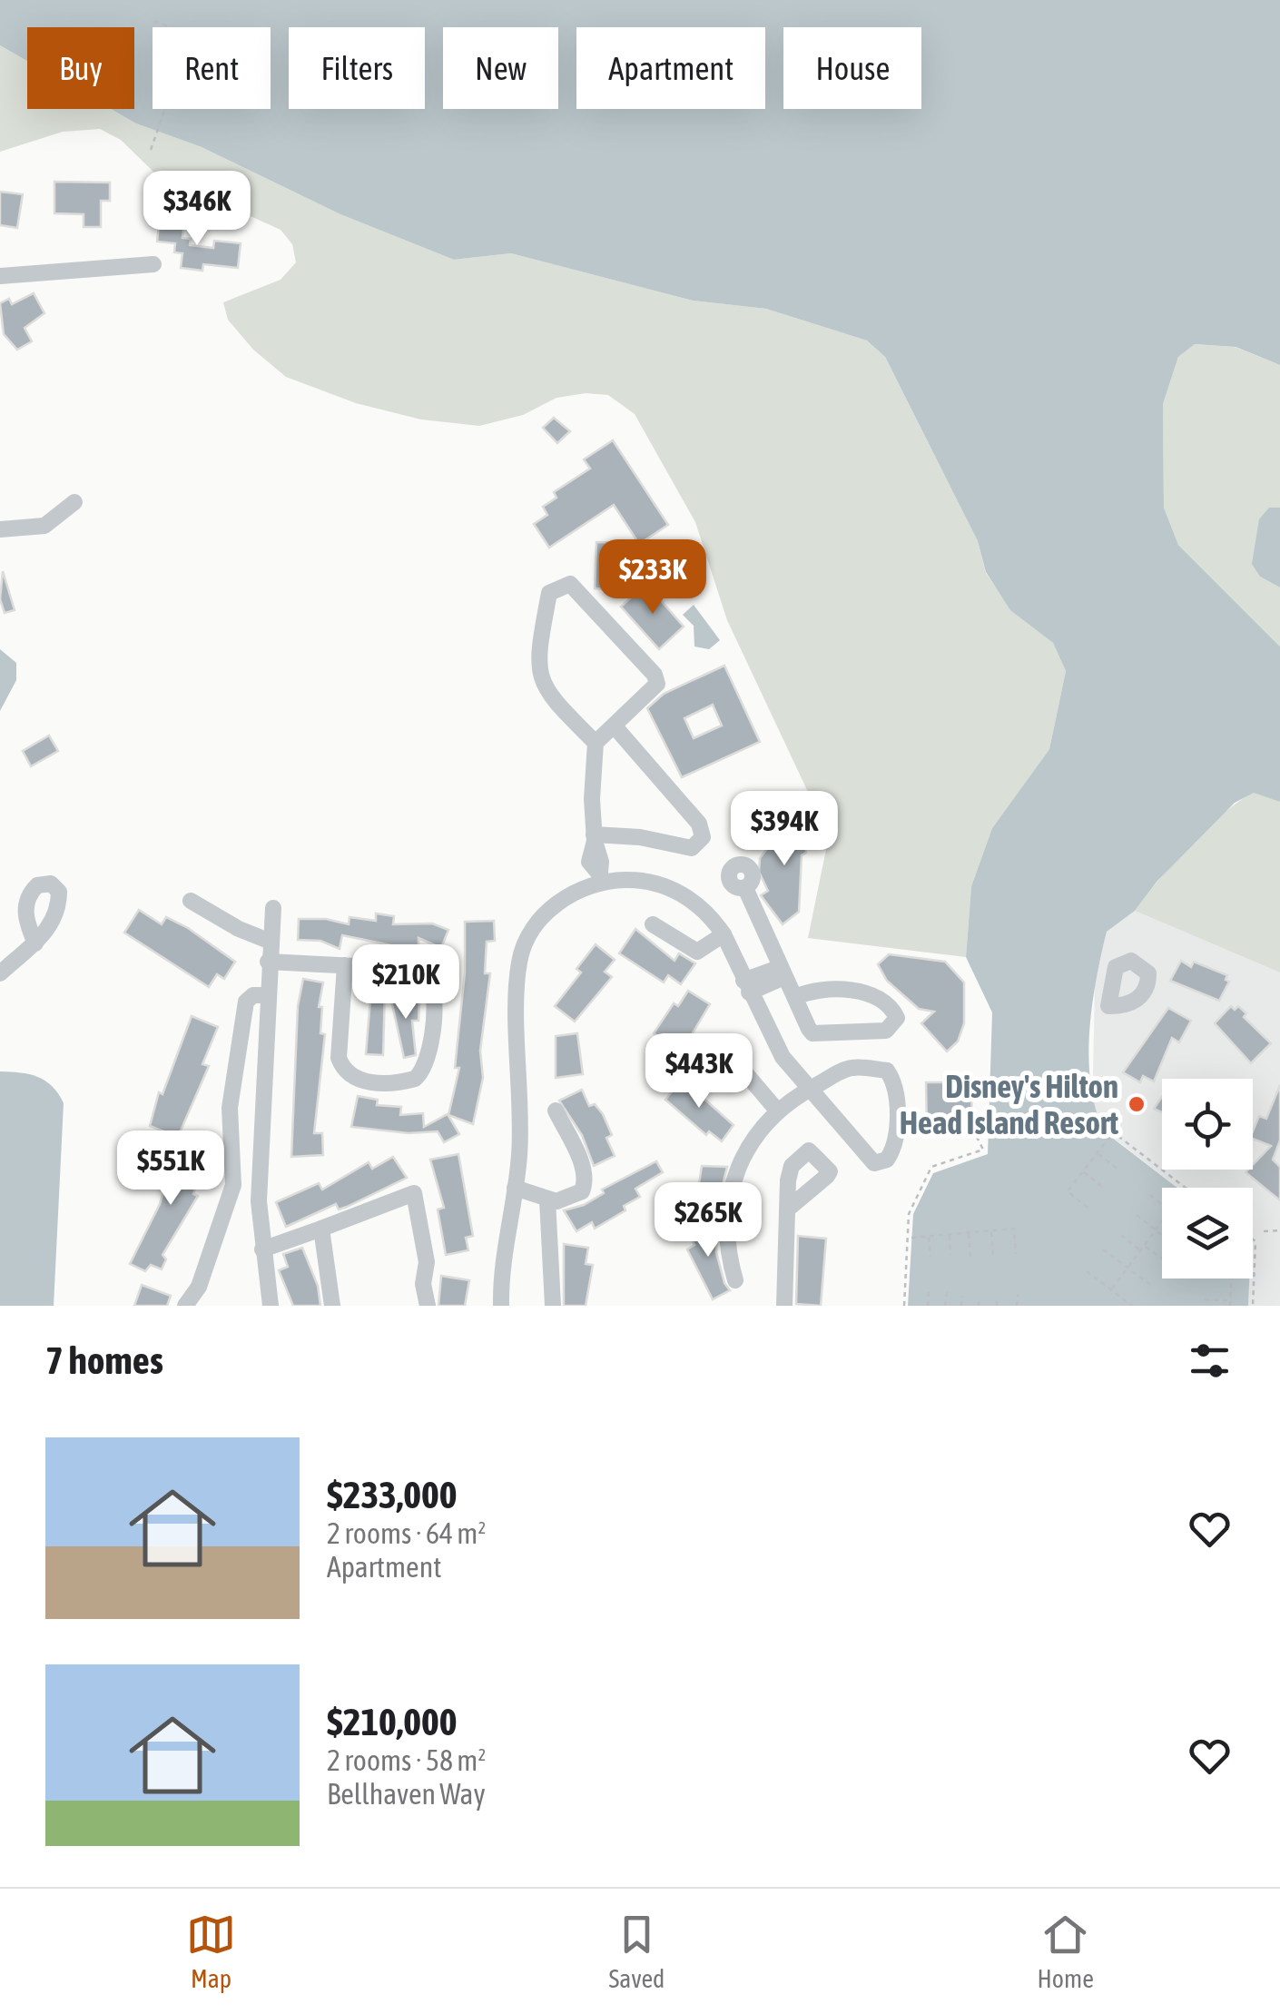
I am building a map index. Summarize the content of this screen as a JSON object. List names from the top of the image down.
{
  "places": ["Disney's Hilton Head Island Resort"],
  "page": {
    "chip": [
      "Buy",
      "Rent",
      "Filters",
      "New",
      "Apartment",
      "House"
    ],
    "price": [
      "$346K",
      "$233K",
      "$394K",
      "$210K",
      "$443K",
      "$551K",
      "$265K"
    ],
    "heading": "7 homes",
    "list": [
      {
        "name": "$233,000",
        "note": "2 rooms · 64 m² · Apartment"
      },
      {
        "name": "$210,000",
        "note": "2 rooms · 58 m² · Bellhaven Way"
      }
    ],
    "tabs": ["Map", "Saved", "Home"]
  }
}
